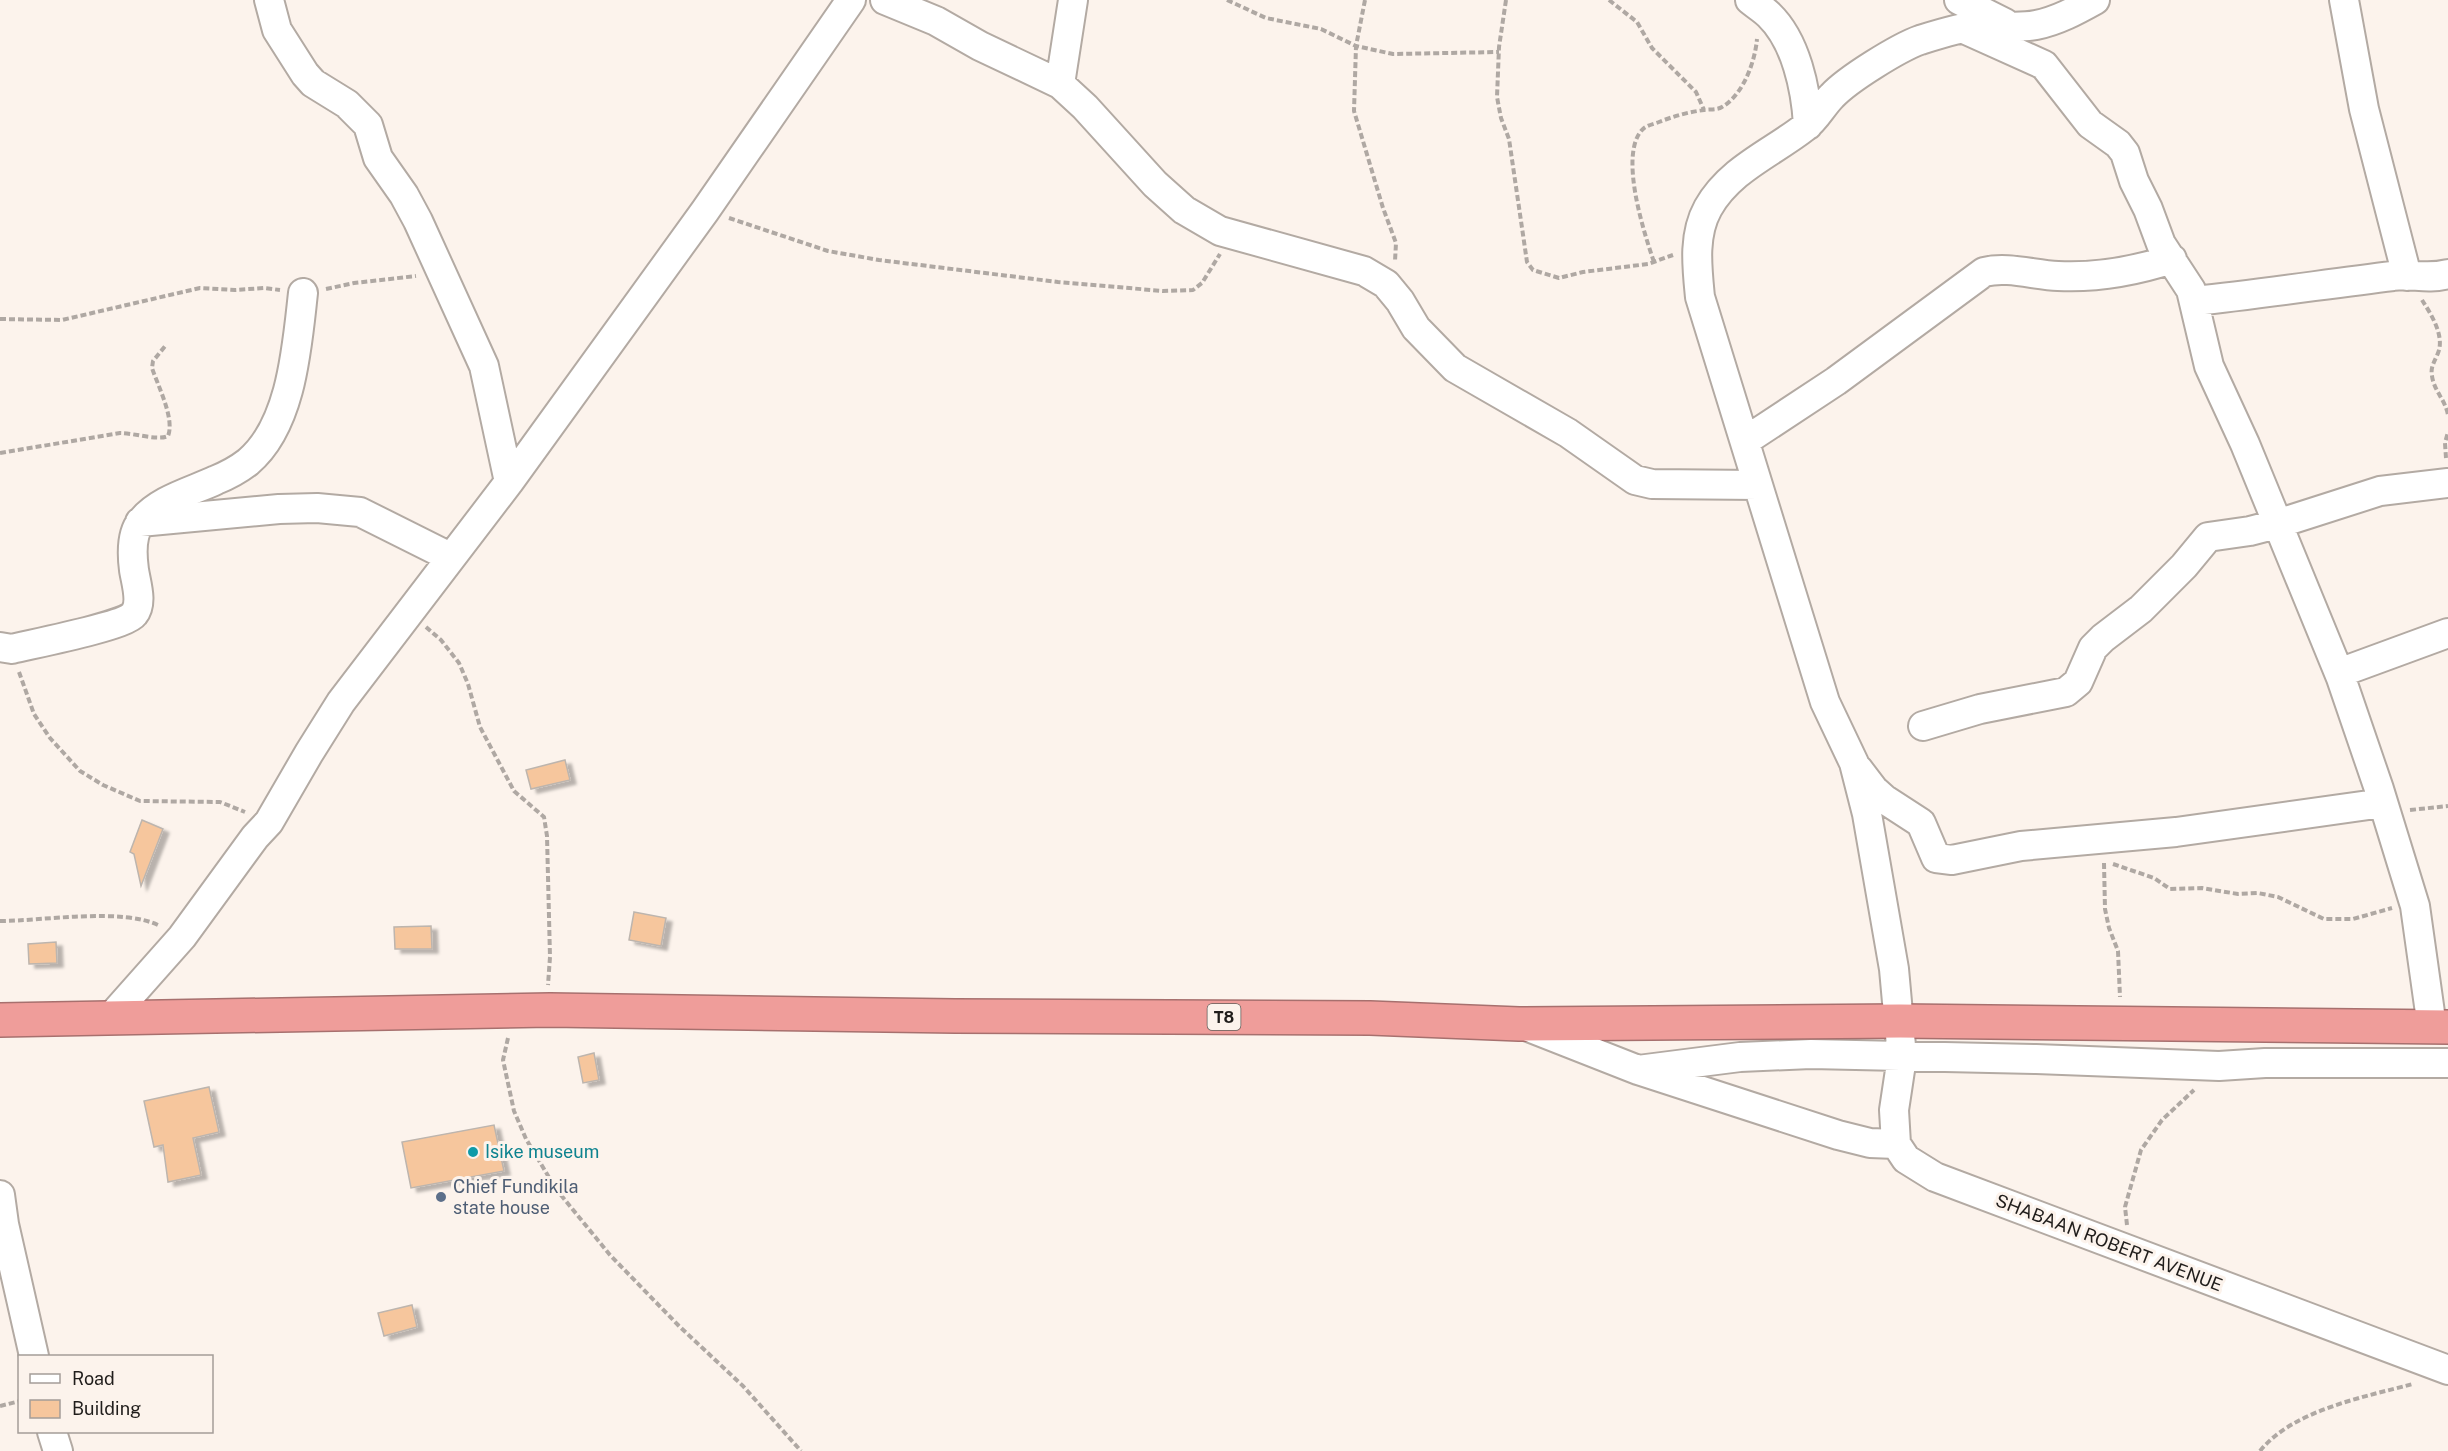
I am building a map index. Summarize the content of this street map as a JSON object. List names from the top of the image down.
{
  "streets": {
    "highway": ["T8"],
    "street": ["SHABAAN ROBERT AVENUE"]
  },
  "places": ["Isike museum", "Chief Fundikila state house"],
  "legend": ["Road", "Building"]
}
